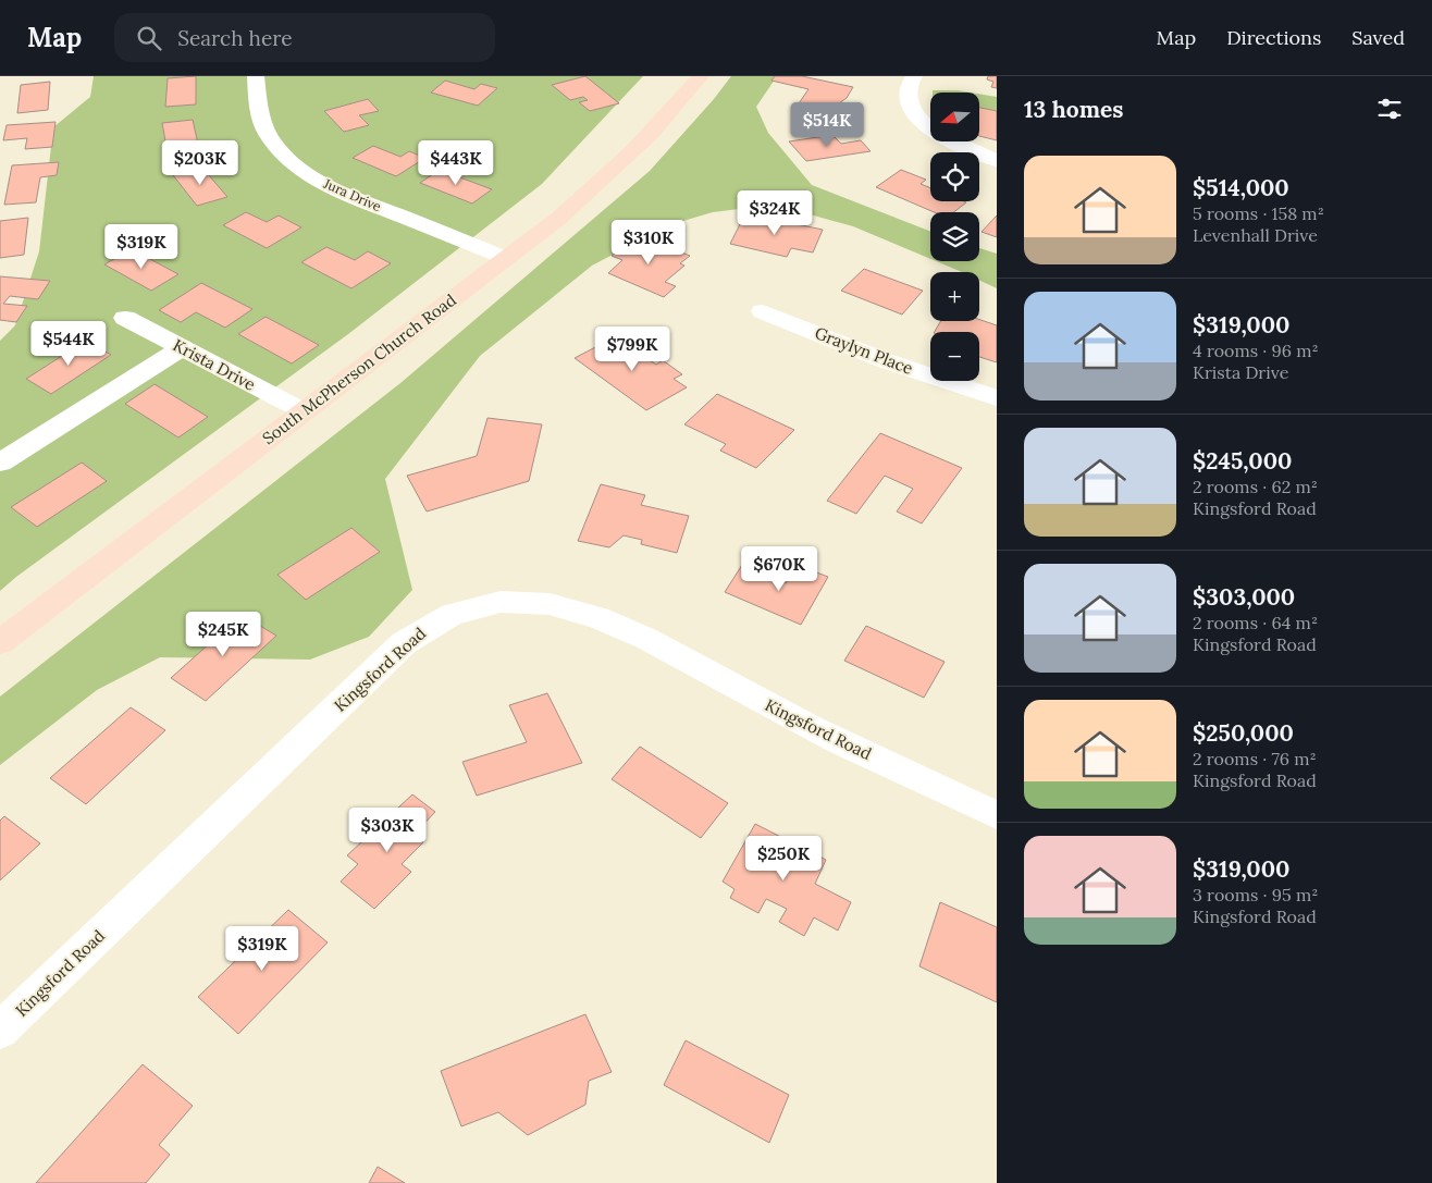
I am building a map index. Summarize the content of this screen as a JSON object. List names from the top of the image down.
{
  "streets": {
    "main road": ["South McPherson Church Road"],
    "street": [
      "Jura Drive",
      "Graylyn Place",
      "Krista Drive",
      "Kingsford Road"
    ]
  },
  "crossings": [
    ["Jura Drive", "South McPherson Church Road"],
    ["Krista Drive", "South McPherson Church Road"]
  ],
  "north": "left",
  "page": {
    "header": "Map",
    "search": "Search here",
    "nav": ["Map", "Directions", "Saved"],
    "heading": "13 homes",
    "map_buttons": ["+", "−"],
    "price": [
      "$514K",
      "$203K",
      "$443K",
      "$324K",
      "$310K",
      "$319K",
      "$544K",
      "$799K",
      "$670K",
      "$245K",
      "$303K",
      "$250K",
      "$319K"
    ],
    "list": [
      {
        "name": "$514,000",
        "note": "5 rooms · 158 m² · Levenhall Drive"
      },
      {
        "name": "$319,000",
        "note": "4 rooms · 96 m² · Krista Drive"
      },
      {
        "name": "$245,000",
        "note": "2 rooms · 62 m² · Kingsford Road"
      },
      {
        "name": "$303,000",
        "note": "2 rooms · 64 m² · Kingsford Road"
      },
      {
        "name": "$250,000",
        "note": "2 rooms · 76 m² · Kingsford Road"
      },
      {
        "name": "$319,000",
        "note": "3 rooms · 95 m² · Kingsford Road"
      }
    ]
  }
}
